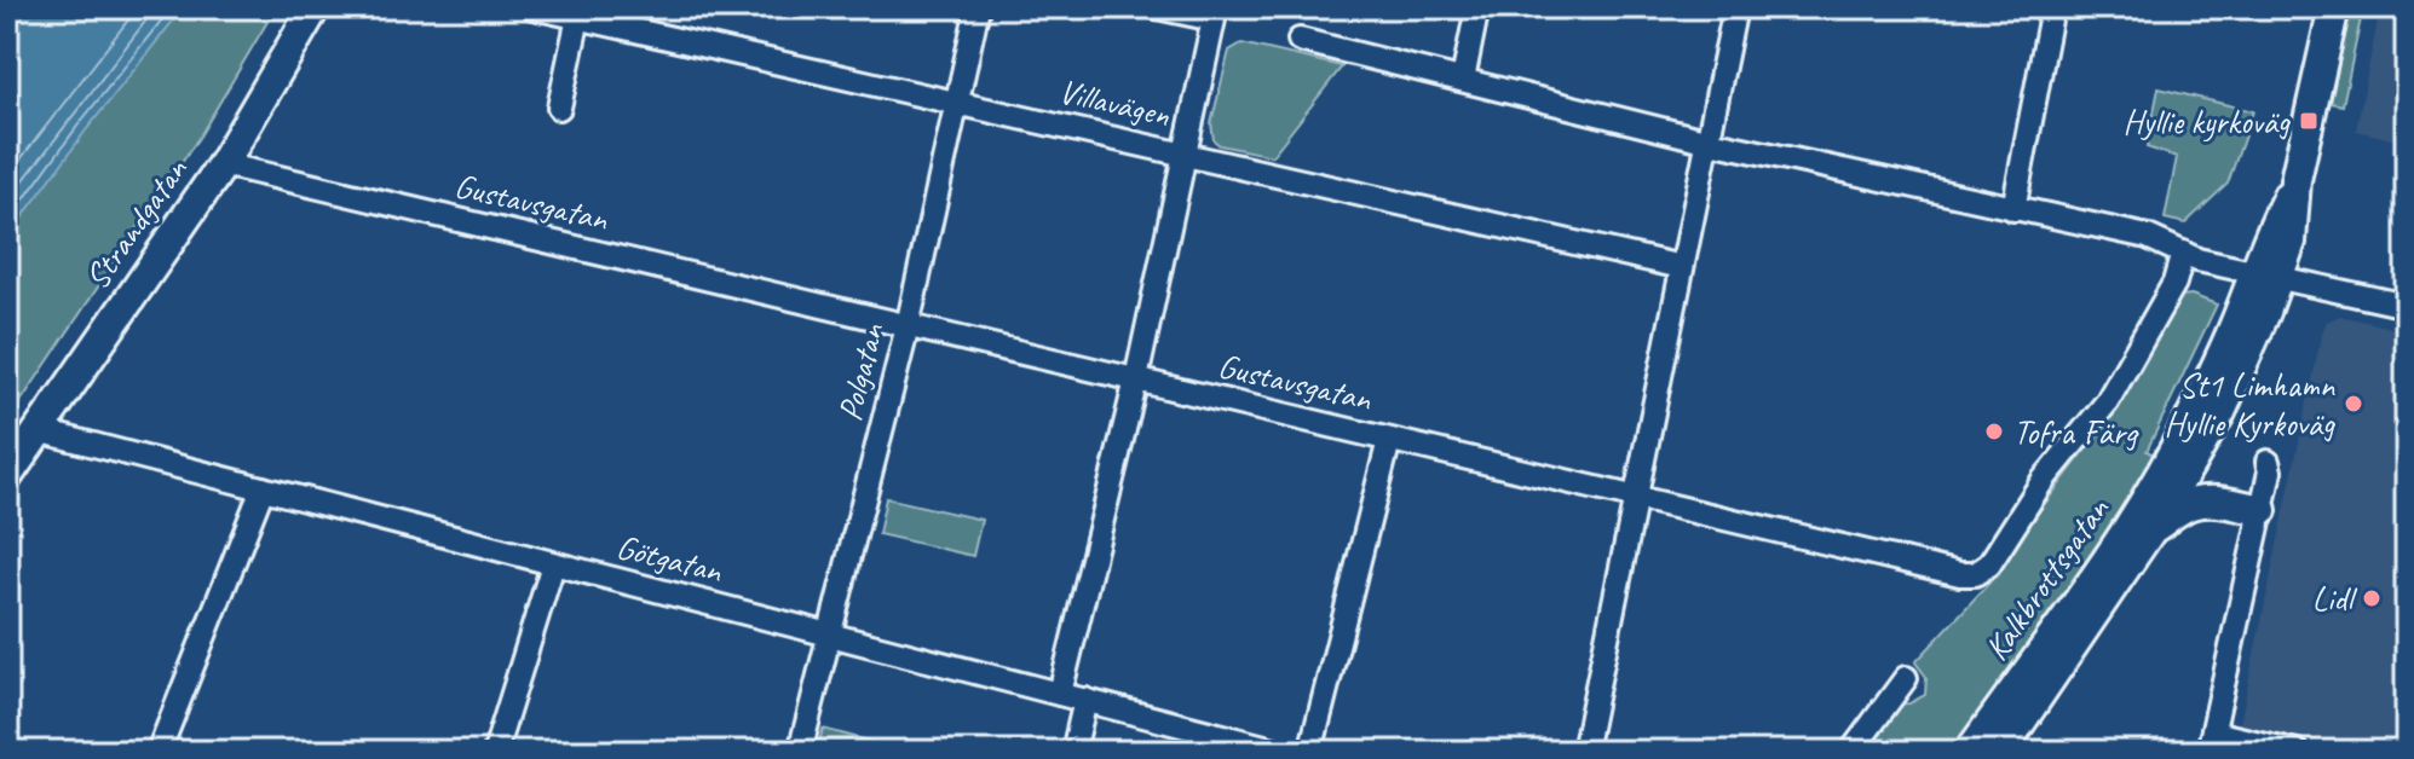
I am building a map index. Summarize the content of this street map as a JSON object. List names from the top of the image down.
{
  "streets": {
    "main road": ["Strandgatan", "Kalkbrottsgatan"],
    "street": [
      "Villavägen",
      "Gustavsgatan",
      "Polgatan",
      "Götgatan"
    ]
  },
  "crossings": [
    ["Villavägen", "Polgatan"],
    ["Gustavsgatan", "Strandgatan"],
    ["Gustavsgatan", "Polgatan"],
    ["Strandgatan", "Götgatan"],
    ["Polgatan", "Götgatan"]
  ],
  "places": {
    "transit": ["Hyllie kyrkoväg"],
    "other": ["St1 Limhamn Hyllie Kyrkoväg", "Tofra Färg", "Lidl"]
  }
}
